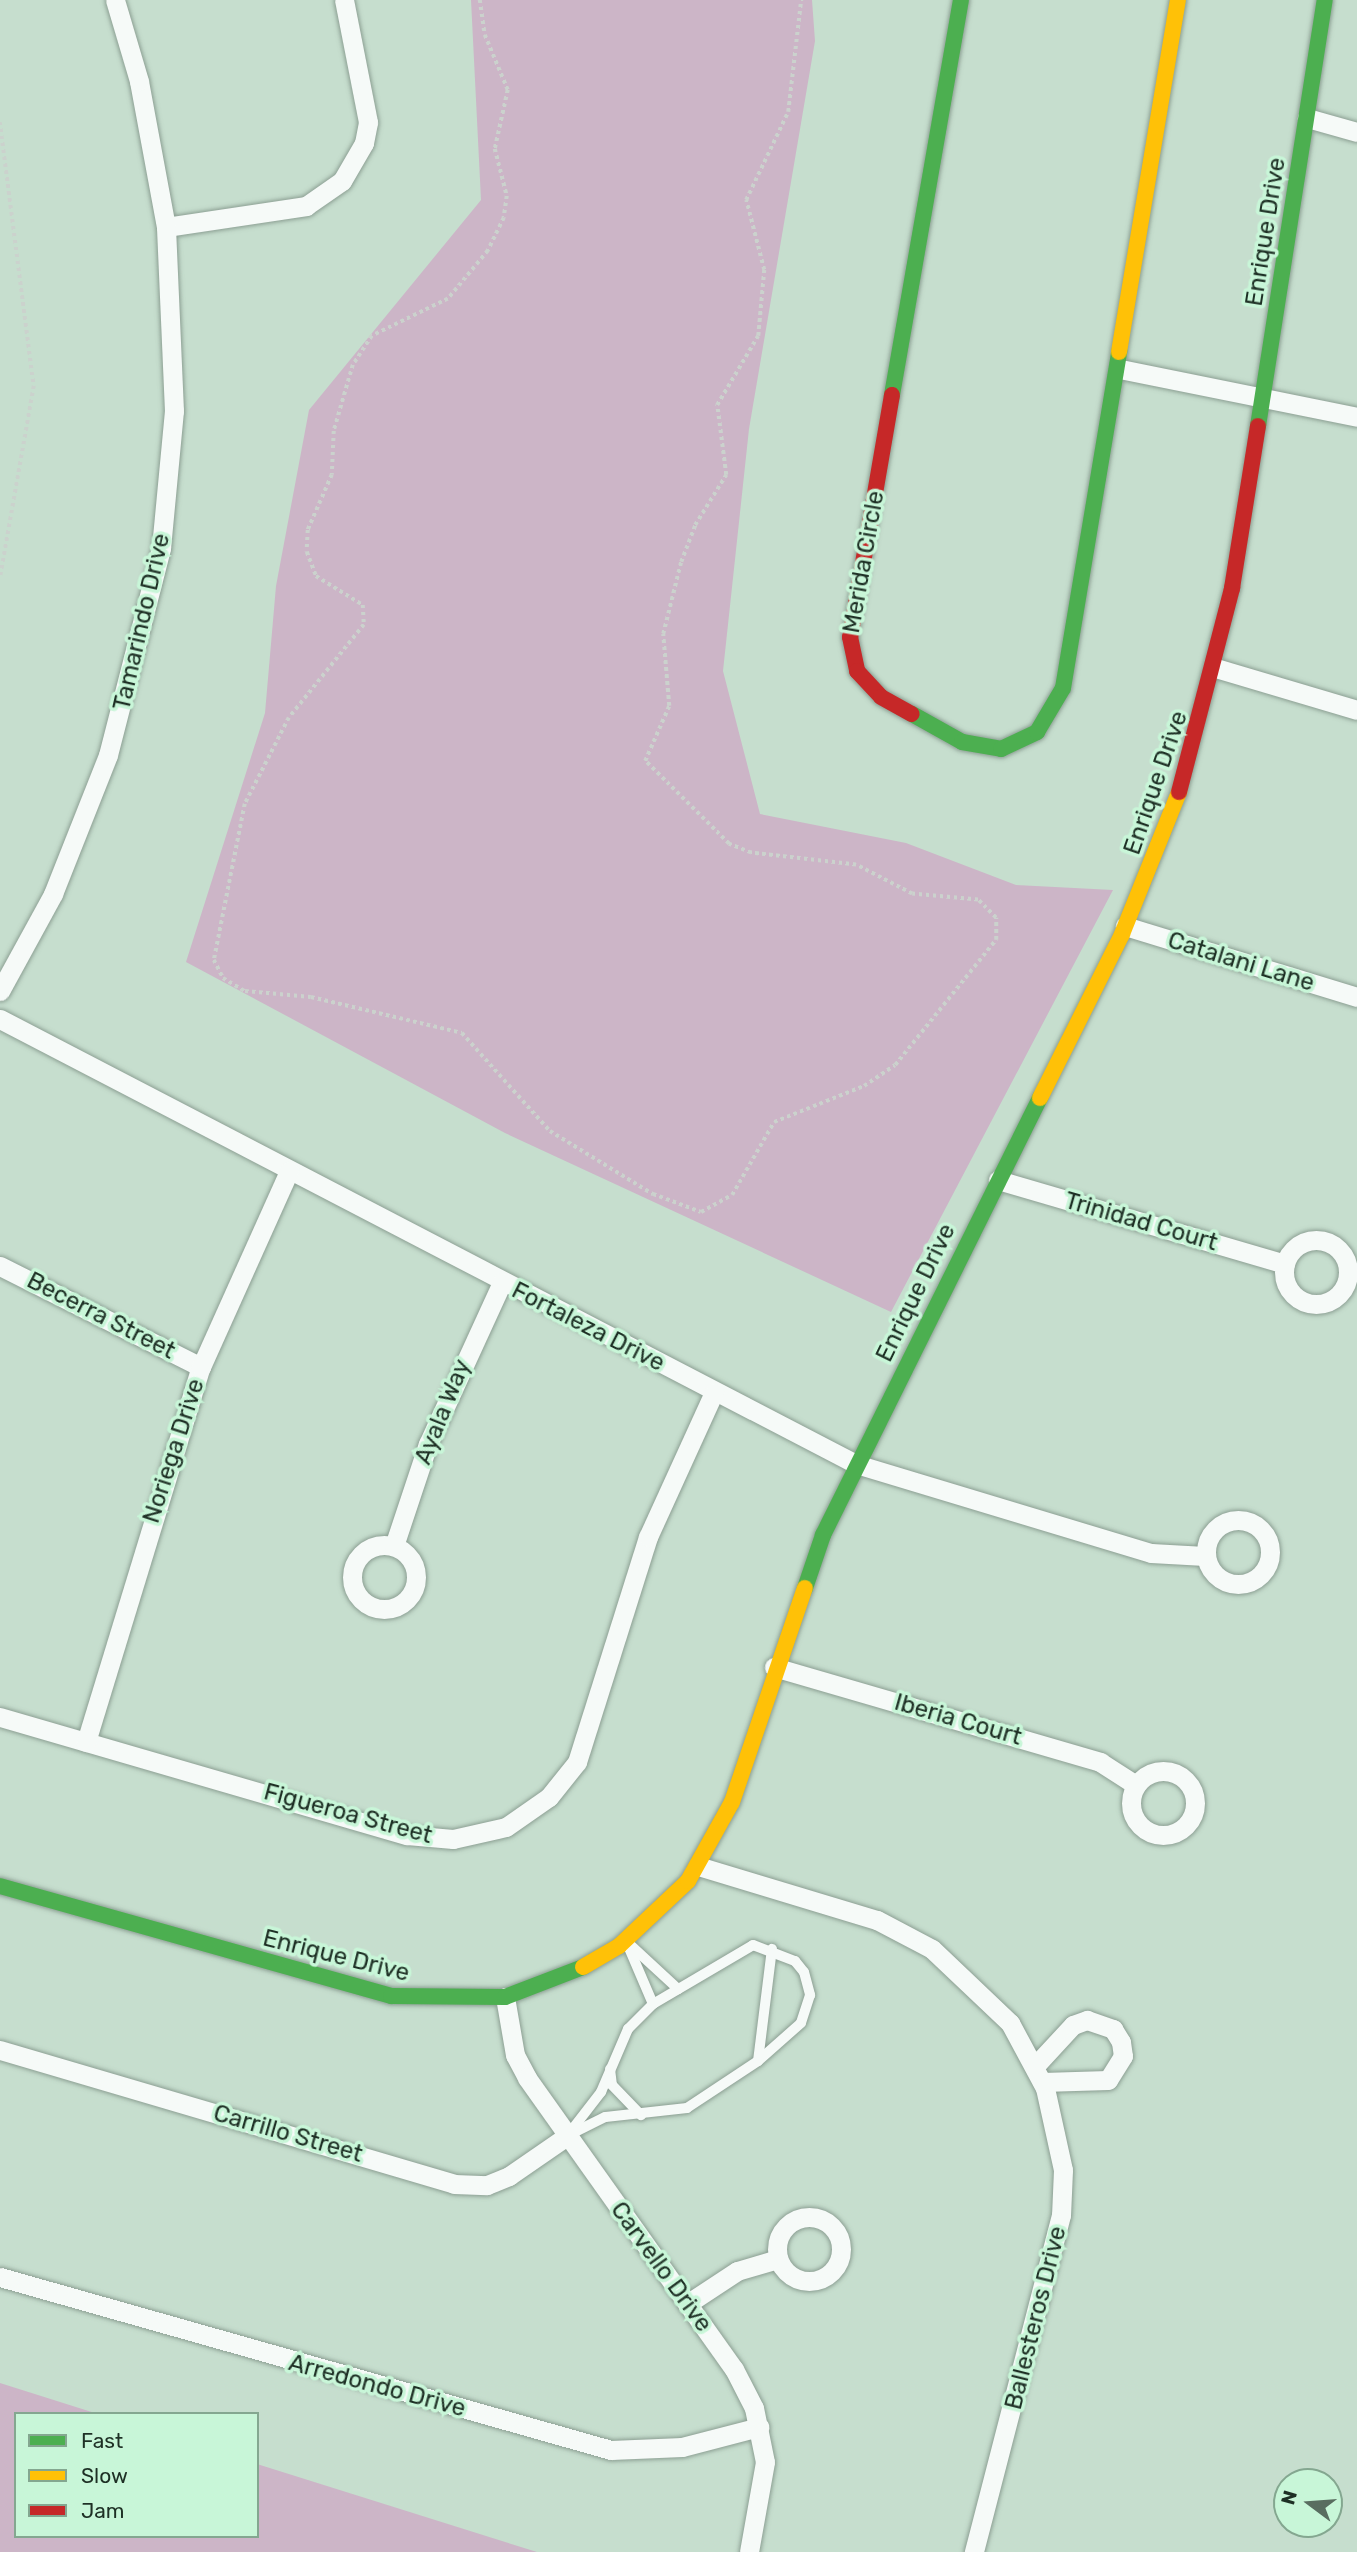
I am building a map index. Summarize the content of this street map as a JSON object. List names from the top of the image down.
{
  "streets": {
    "street": [
      "Enrique Drive",
      "Merida Circle",
      "Tamarindo Drive",
      "Catalani Lane",
      "Trinidad Court",
      "Becerra Street",
      "Fortaleza Drive",
      "Ayala Way",
      "Noriega Drive",
      "Iberia Court",
      "Figueroa Street",
      "Carrillo Street",
      "Carvello Drive",
      "Ballesteros Drive",
      "Arredondo Drive"
    ]
  },
  "crossings": [
    ["Enrique Drive", "Catalani Lane"],
    ["Enrique Drive", "Trinidad Court"],
    ["Enrique Drive", "Fortaleza Drive"],
    ["Enrique Drive", "Iberia Court"],
    ["Enrique Drive", "Carvello Drive"],
    ["Enrique Drive", "Ballesteros Drive"],
    ["Becerra Street", "Noriega Drive"],
    ["Fortaleza Drive", "Ayala Way"],
    ["Fortaleza Drive", "Noriega Drive"],
    ["Fortaleza Drive", "Figueroa Street"],
    ["Noriega Drive", "Figueroa Street"],
    ["Carrillo Street", "Carvello Drive"],
    ["Carvello Drive", "Arredondo Drive"]
  ],
  "legend": ["Fast", "Slow", "Jam"],
  "north": "left"
}
